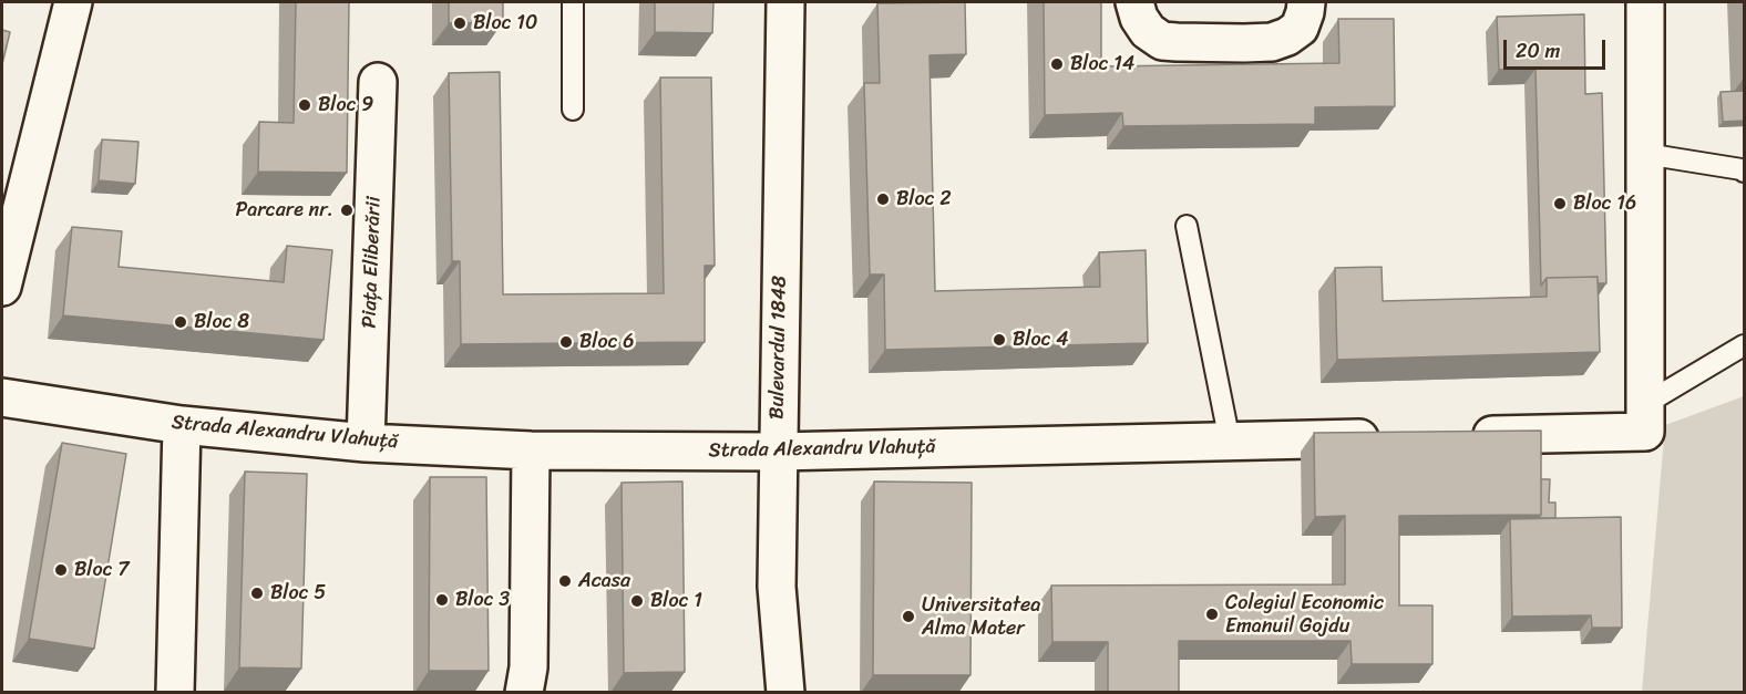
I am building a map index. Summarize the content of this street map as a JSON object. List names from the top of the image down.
{
  "streets": {
    "street": ["Piața Eliberării", "Bulevardul 1848", "Strada Alexandru Vlahuță"]
  },
  "crossings": [
    ["Piața Eliberării", "Strada Alexandru Vlahuță"],
    ["Bulevardul 1848", "Strada Alexandru Vlahuță"]
  ],
  "places": [
    "Bloc 10",
    "Bloc 14",
    "Bloc 9",
    "Bloc 2",
    "Bloc 16",
    "Parcare nr.",
    "Bloc 8",
    "Bloc 4",
    "Bloc 6",
    "Bloc 7",
    "Acasa",
    "Bloc 5",
    "Bloc 3",
    "Bloc 1",
    "Colegiul Economic Emanuil Gojdu",
    "Universitatea Alma Mater"
  ],
  "scale_bar": "20 m"
}
